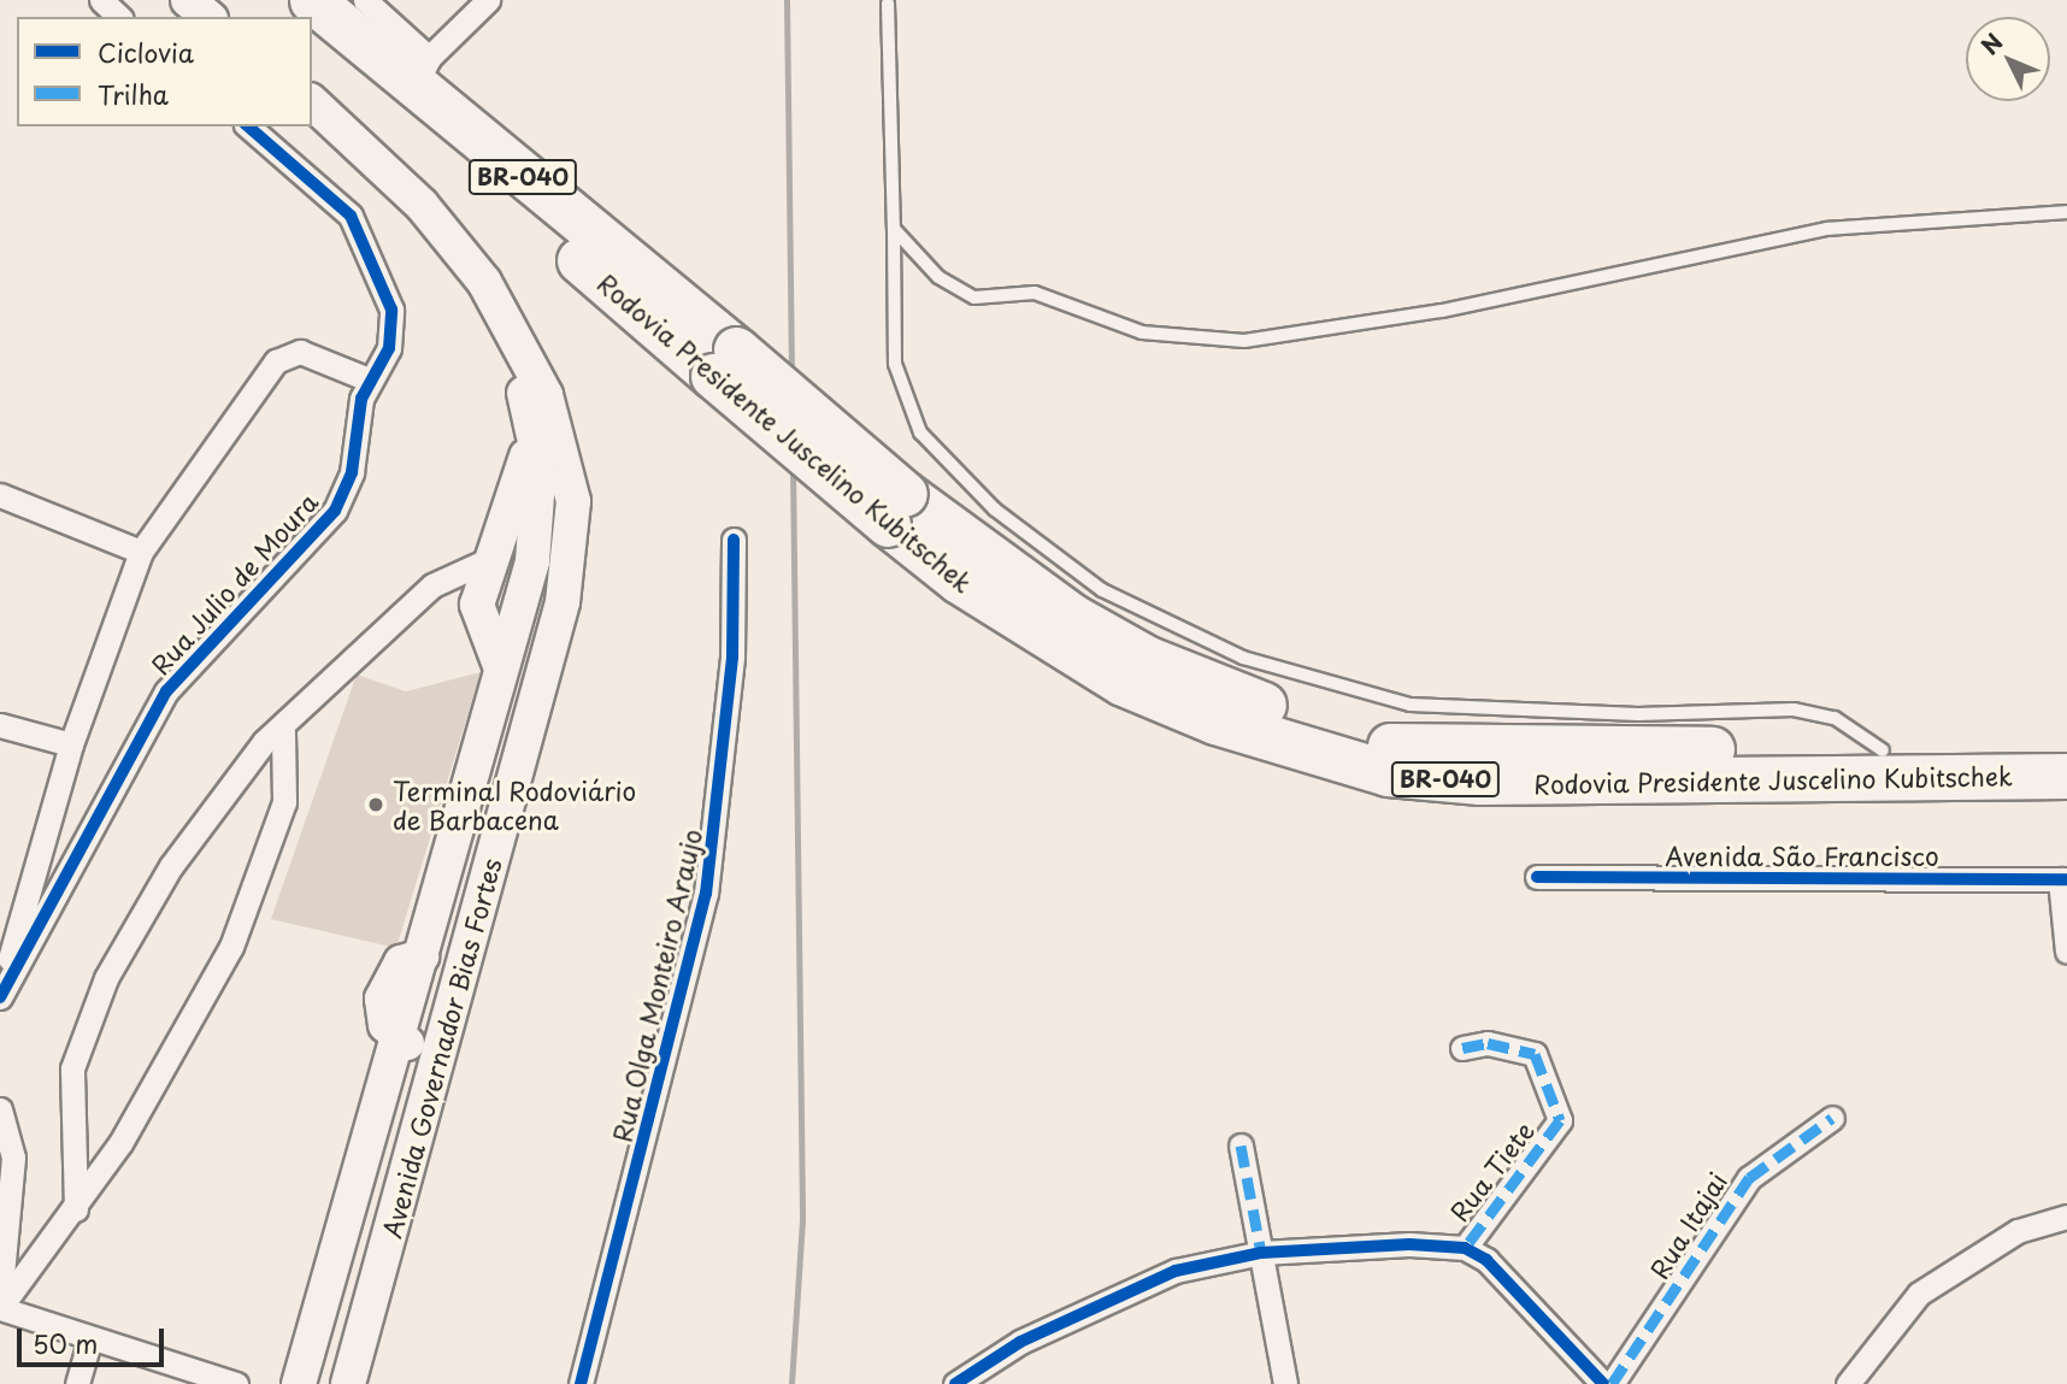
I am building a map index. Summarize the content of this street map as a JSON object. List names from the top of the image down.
{
  "streets": {
    "highway": ["BR-040", "Rodovia Presidente Juscelino Kubitschek"],
    "main road": ["Avenida Governador Bias Fortes"],
    "street": [
      "Rua Julio de Moura",
      "Avenida São Francisco",
      "Rua Olga Monteiro Araujo",
      "Rua Tiete",
      "Rua Itajai"
    ]
  },
  "places": ["Terminal Rodoviário de Barbacena"],
  "legend": ["Ciclovia", "Trilha"],
  "scale_bar": "50 m",
  "north": "top left"
}
